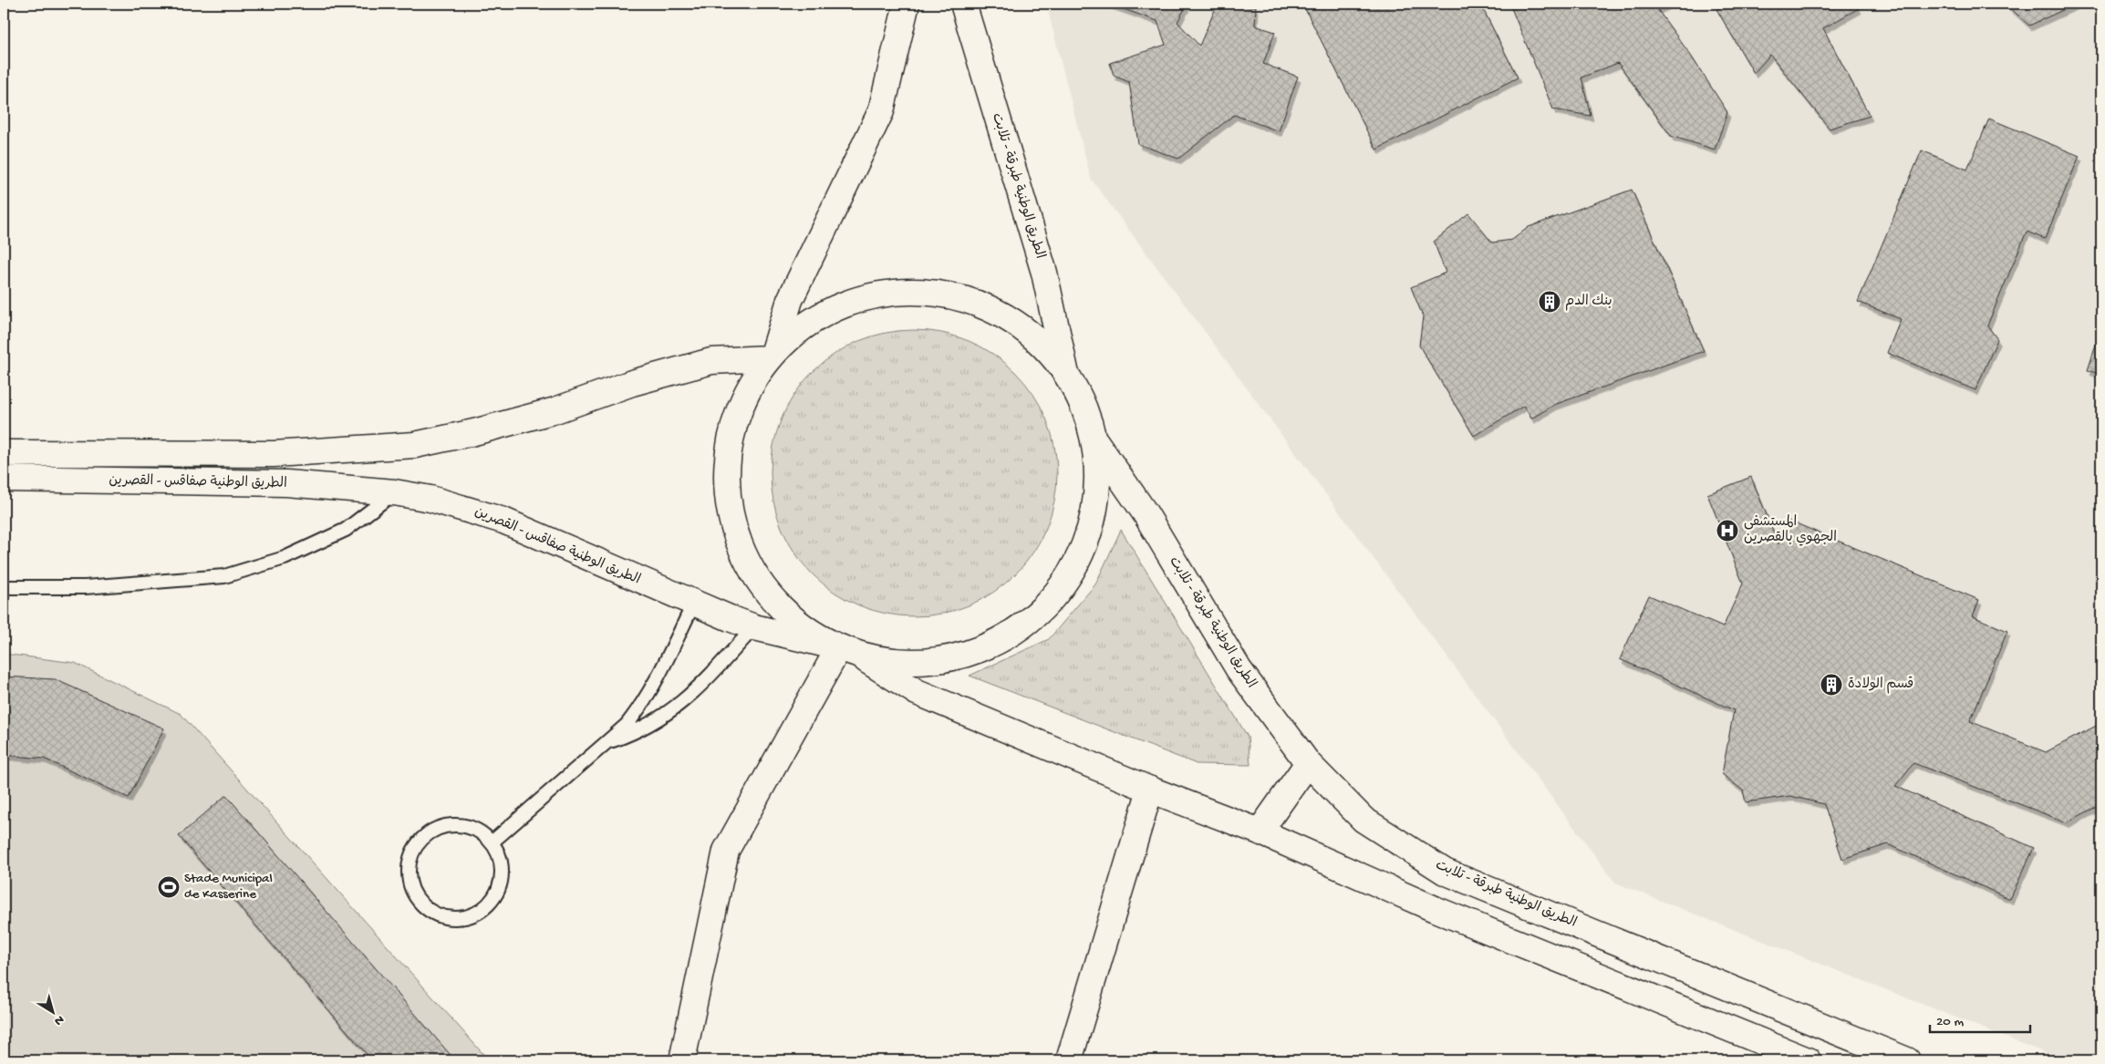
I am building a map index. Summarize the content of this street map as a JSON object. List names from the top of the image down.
{
  "streets": {
    "main road": ["الطريق الوطنية طبرقة - تلابت", "الطريق الوطنية صفاقس - القصرين"]
  },
  "places": {
    "building": ["بنك الدم", "قسم الولادة"],
    "hospital": ["المستشفى الجهوي بالقصرين"],
    "sports": ["Stade Municipal de Kasserine"]
  },
  "scale_bar": "20 m",
  "north": "bottom right"
}
